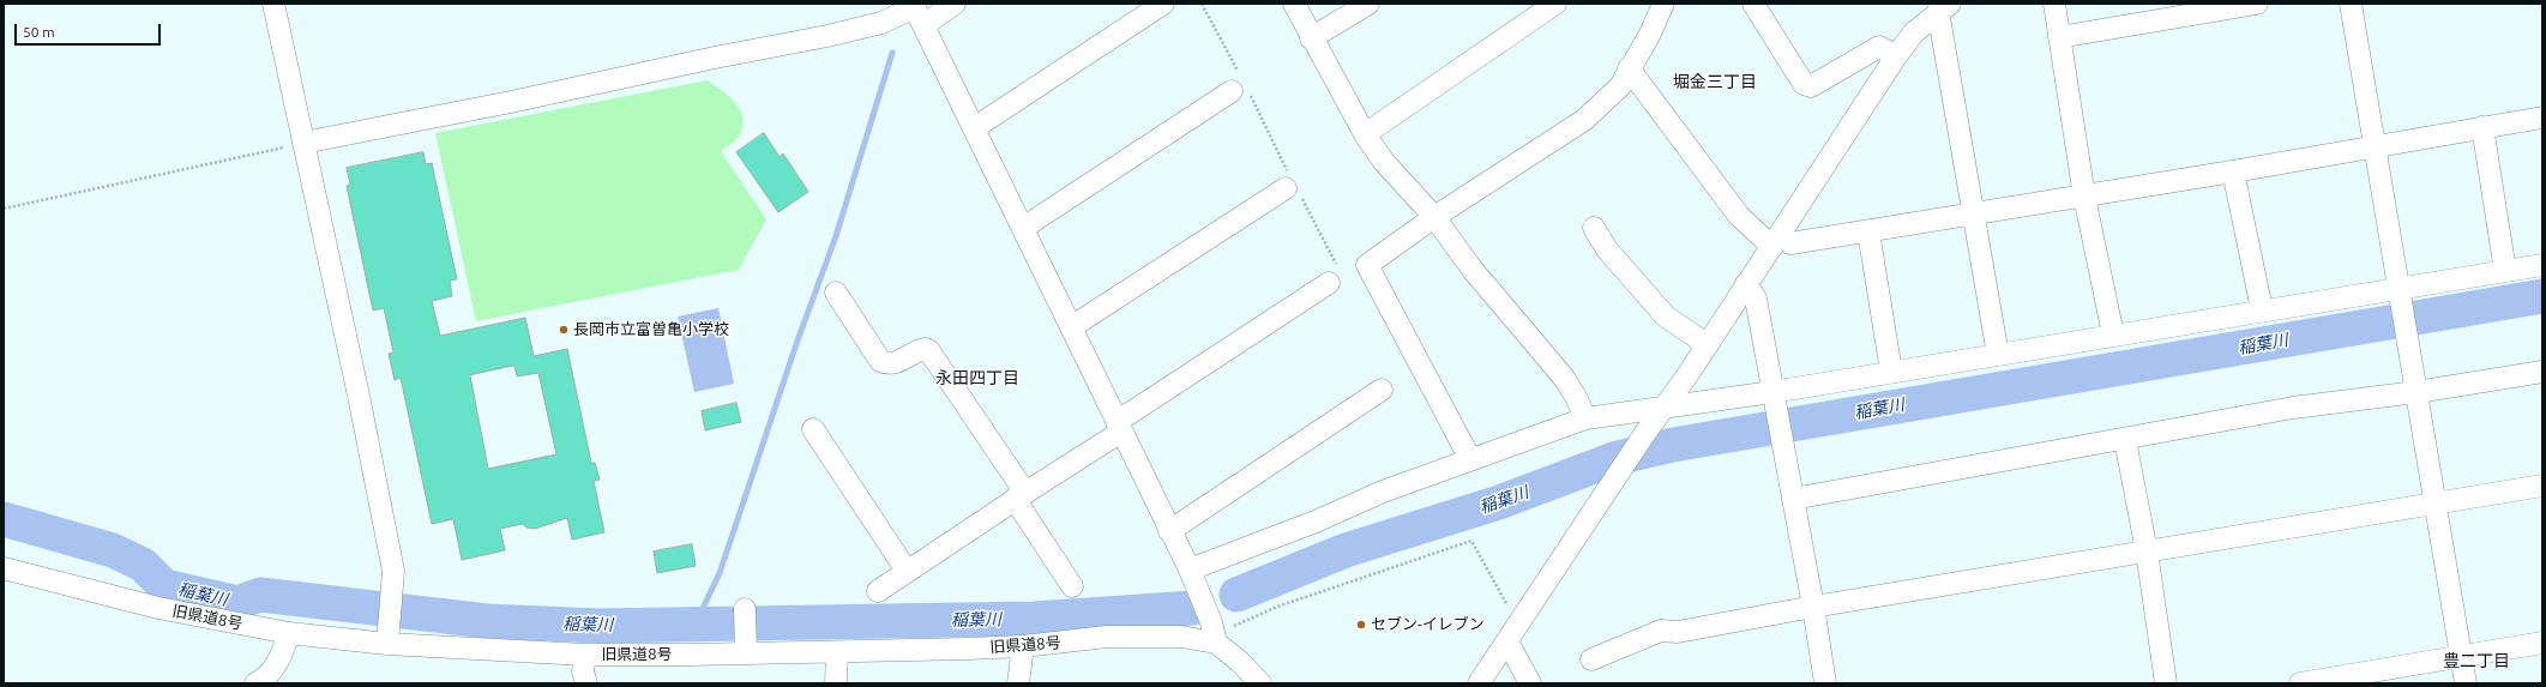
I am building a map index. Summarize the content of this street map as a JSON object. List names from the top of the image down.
{
  "streets": {
    "street": ["旧県道8号"]
  },
  "districts": ["堀金三丁目", "永田四丁目", "豊二丁目"],
  "water": ["稲葉川"],
  "places": ["長岡市立富曽亀小学校", "セブン-イレブン"],
  "scale_bar": "50 m"
}
